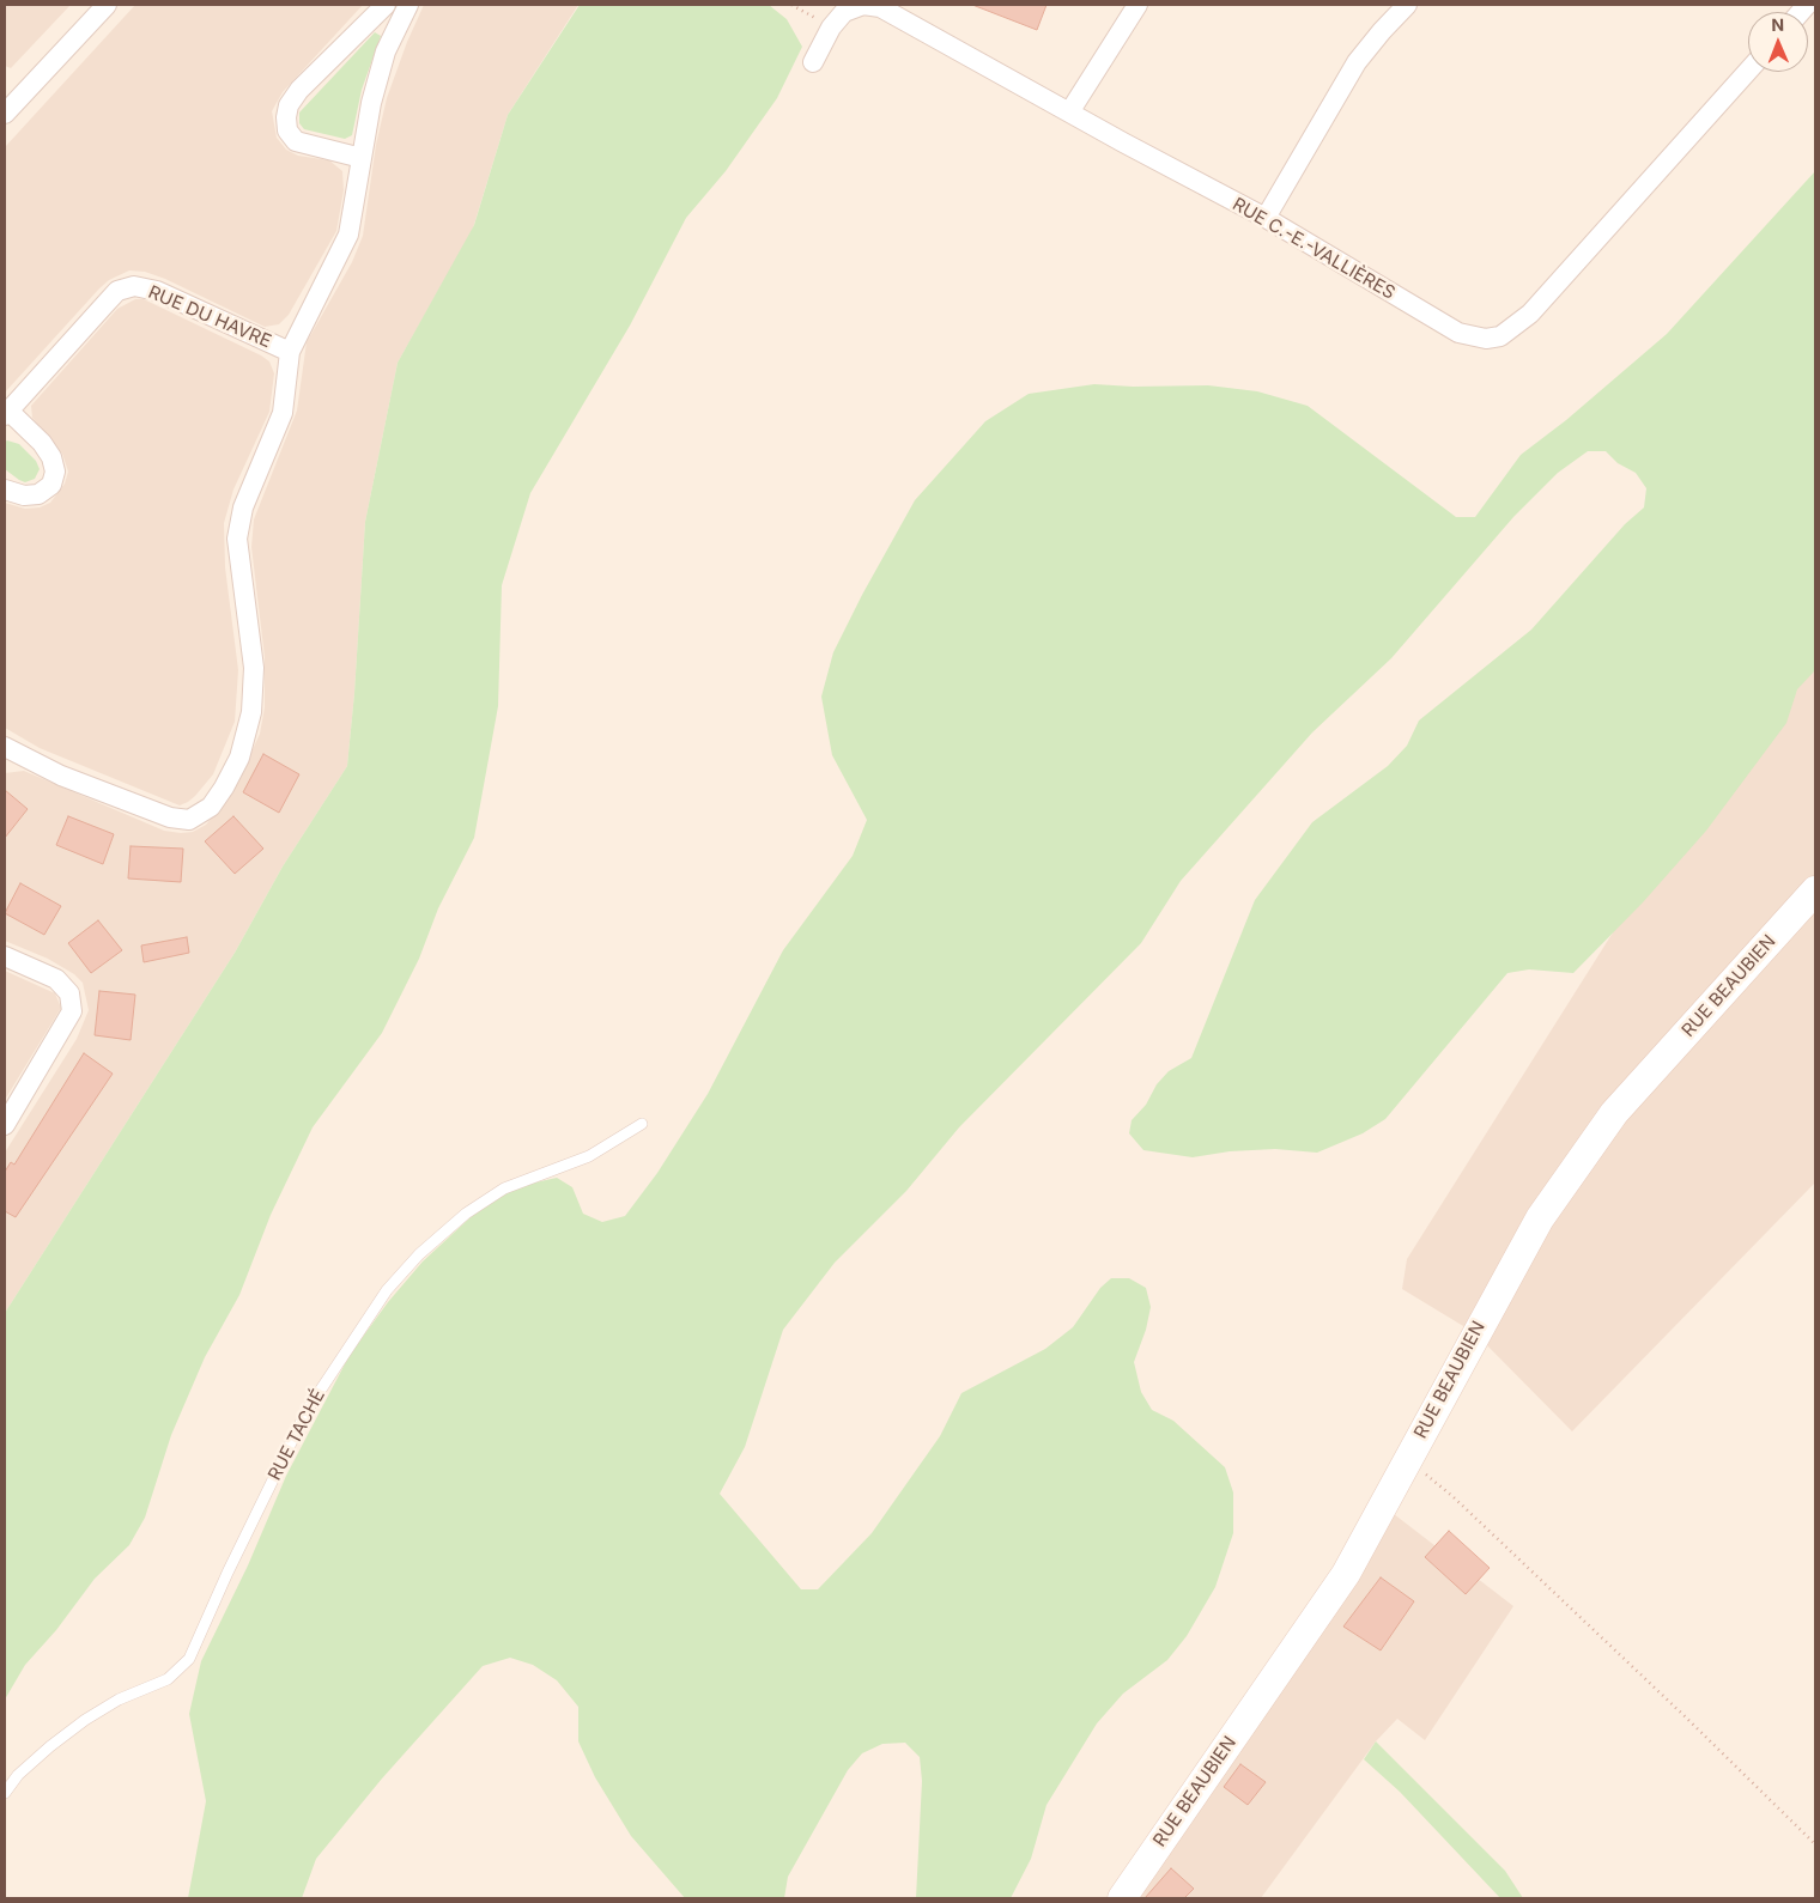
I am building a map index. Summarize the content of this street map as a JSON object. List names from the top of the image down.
{
  "streets": {
    "main road": ["RUE BEAUBIEN"],
    "street": ["RUE C.-E.-VALLIÈRES", "RUE DU HAVRE"],
    "lane": ["RUE TACHÉ"]
  },
  "north": "top"
}
